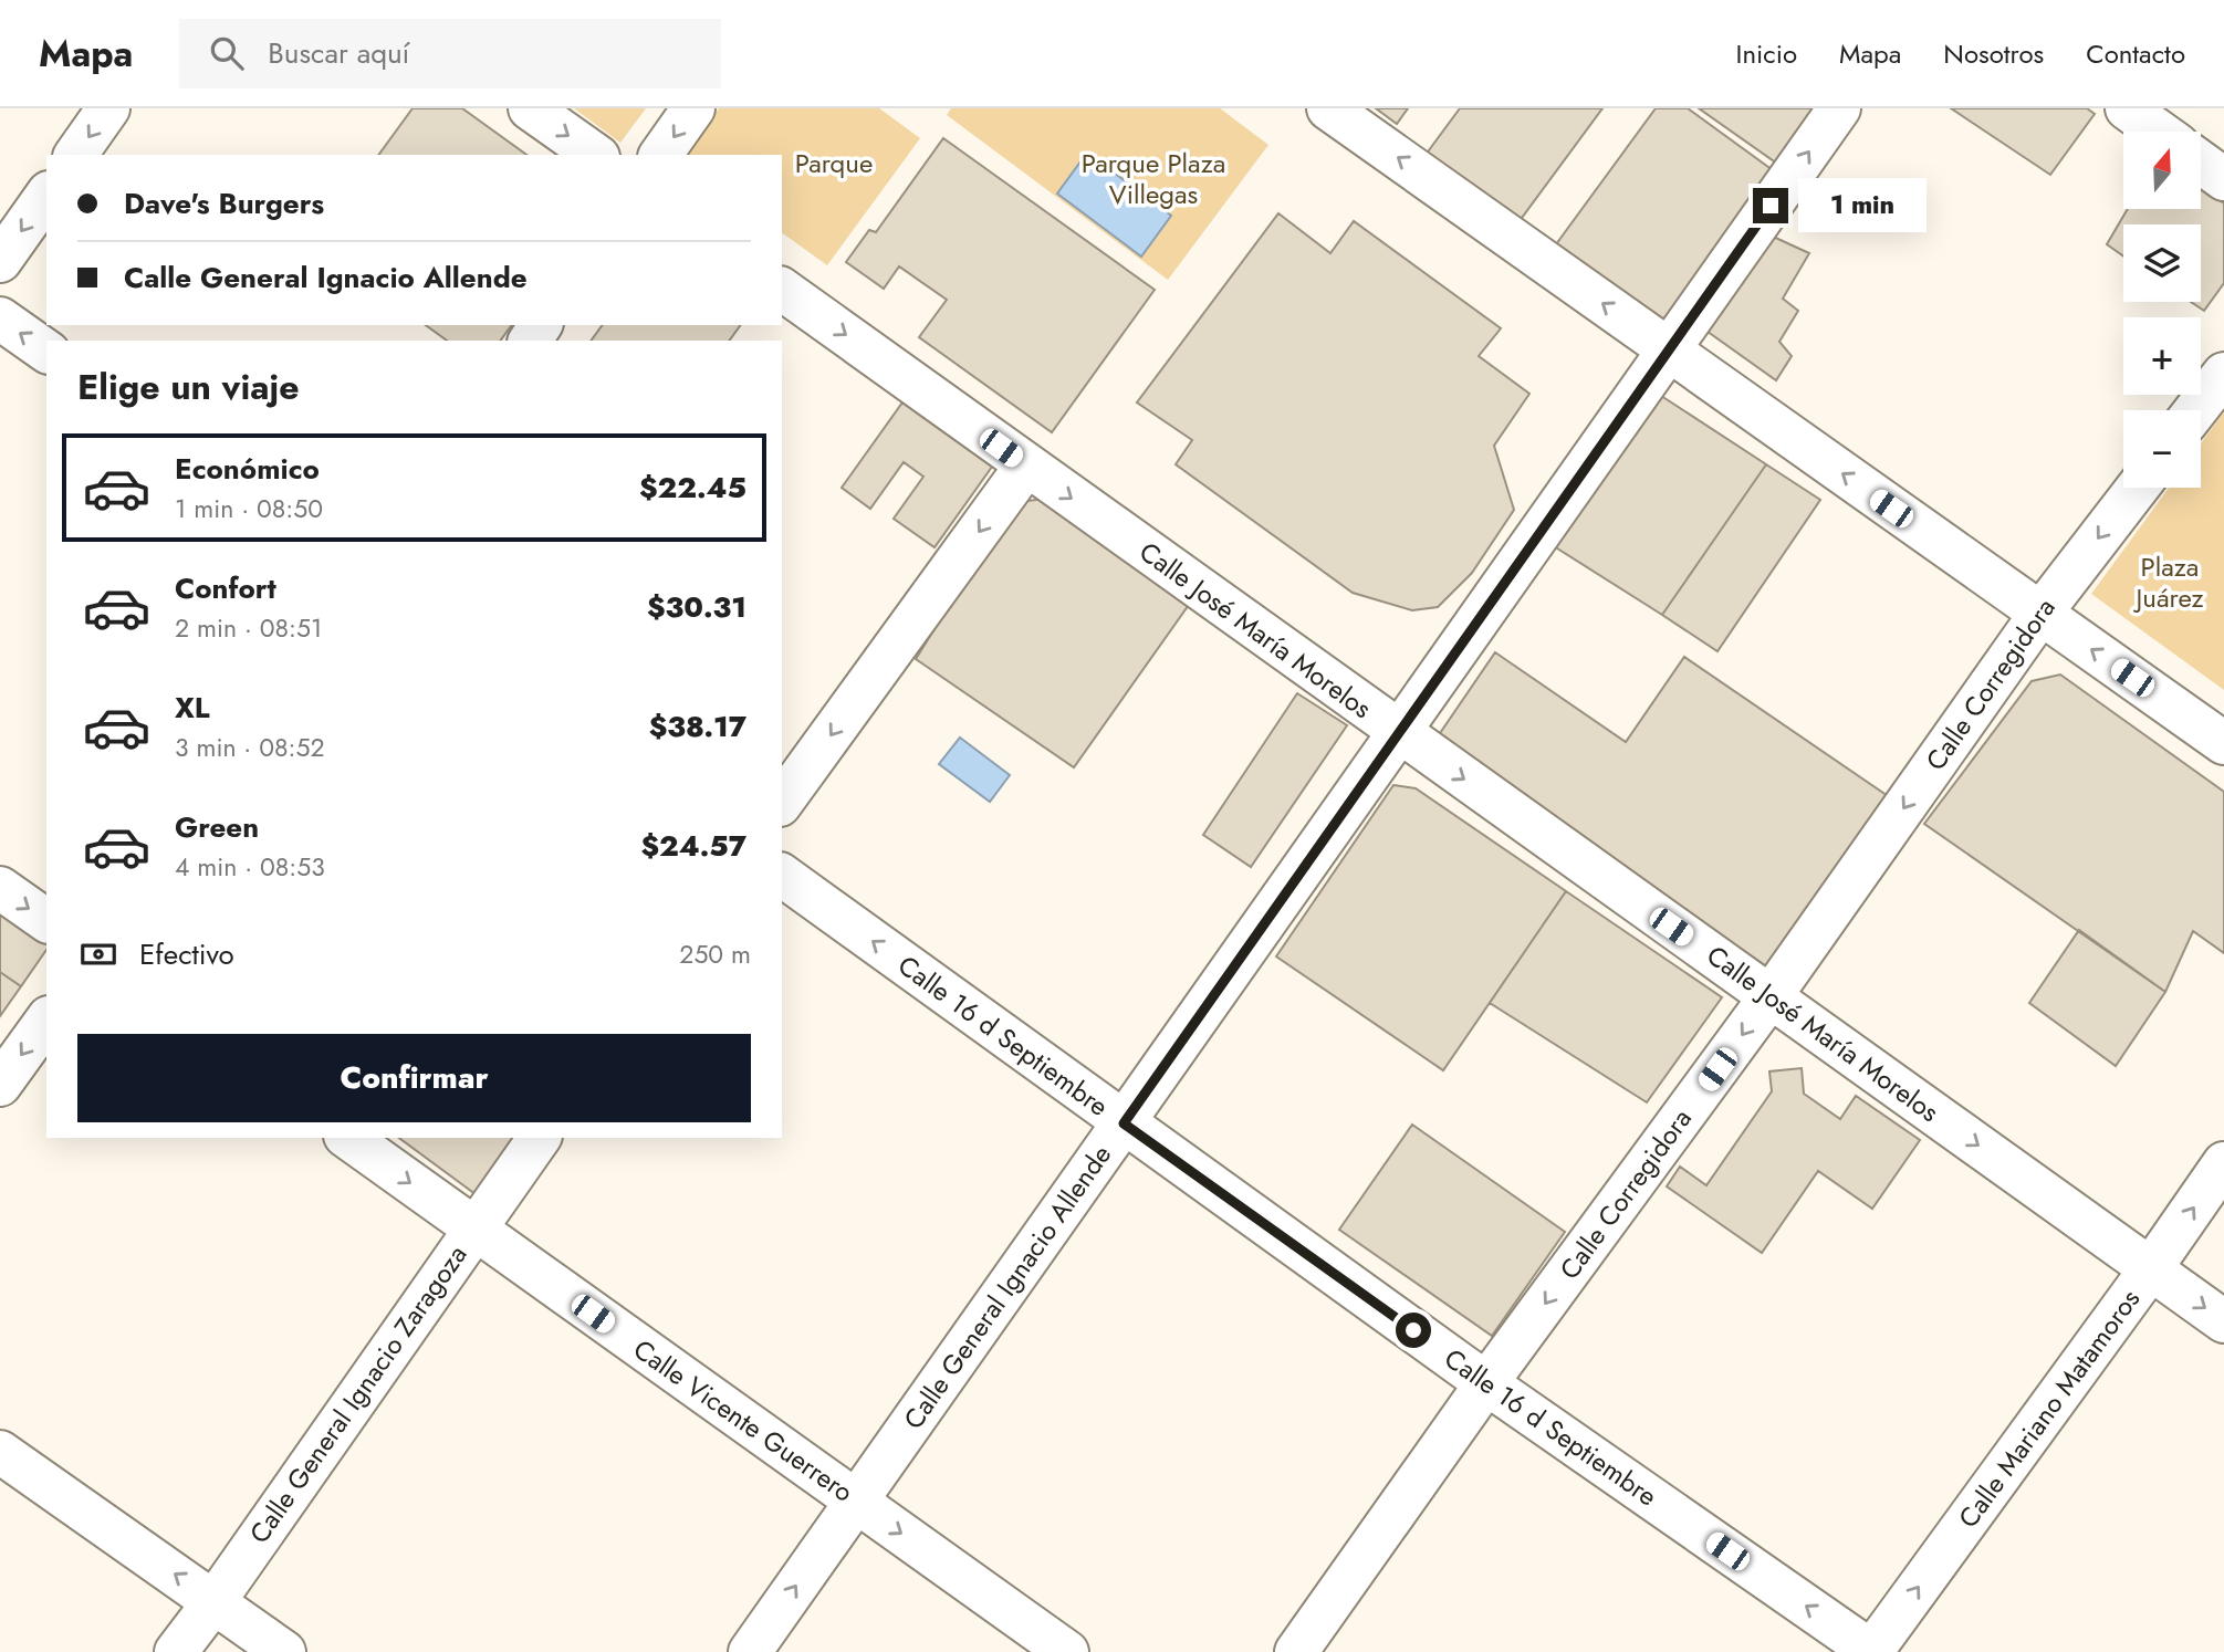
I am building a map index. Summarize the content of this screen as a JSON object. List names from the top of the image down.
{
  "streets": {
    "street": [
      "Calle José María Morelos",
      "Calle Corregidora",
      "Calle 16 d Septiembre",
      "Calle General Ignacio Allende",
      "Calle General Ignacio Zaragoza",
      "Calle Mariano Matamoros",
      "Calle Vicente Guerrero"
    ]
  },
  "crossings": [
    ["Calle José María Morelos", "Calle Corregidora"],
    ["Calle José María Morelos", "Calle General Ignacio Allende"],
    ["Calle José María Morelos", "Calle Mariano Matamoros"],
    ["Calle Corregidora", "Calle 16 d Septiembre"],
    ["Calle 16 d Septiembre", "Calle General Ignacio Allende"],
    ["Calle 16 d Septiembre", "Calle Mariano Matamoros"],
    ["Calle General Ignacio Allende", "Calle Vicente Guerrero"],
    ["Calle General Ignacio Zaragoza", "Calle Vicente Guerrero"]
  ],
  "one_way": [
    "Calle José María Morelos",
    "Calle Corregidora",
    "Calle 16 d Septiembre",
    "Calle Mariano Matamoros",
    "Calle Vicente Guerrero"
  ],
  "parks": ["Parque", "Parque Plaza Villegas", "Plaza Juárez"],
  "north": "top",
  "page": {
    "header": "Mapa",
    "search": "Buscar aquí",
    "nav": [
      "Inicio",
      "Mapa",
      "Nosotros",
      "Contacto"
    ],
    "map_buttons": ["+", "−"],
    "banner": ["Dave's Burgers", "Calle General Ignacio Allende"],
    "bubble": "1 min",
    "heading": "Elige un viaje",
    "list": [
      {
        "name": "Económico",
        "note": "1 min · 08:50",
        "value": "$22.45"
      },
      {
        "name": "Confort",
        "note": "2 min · 08:51",
        "value": "$30.31"
      },
      {
        "name": "XL",
        "note": "3 min · 08:52",
        "value": "$38.17"
      },
      {
        "name": "Green",
        "note": "4 min · 08:53",
        "value": "$24.57"
      }
    ],
    "pay": ["Efectivo", "250 m"],
    "buttons": "Confirmar"
  }
}
